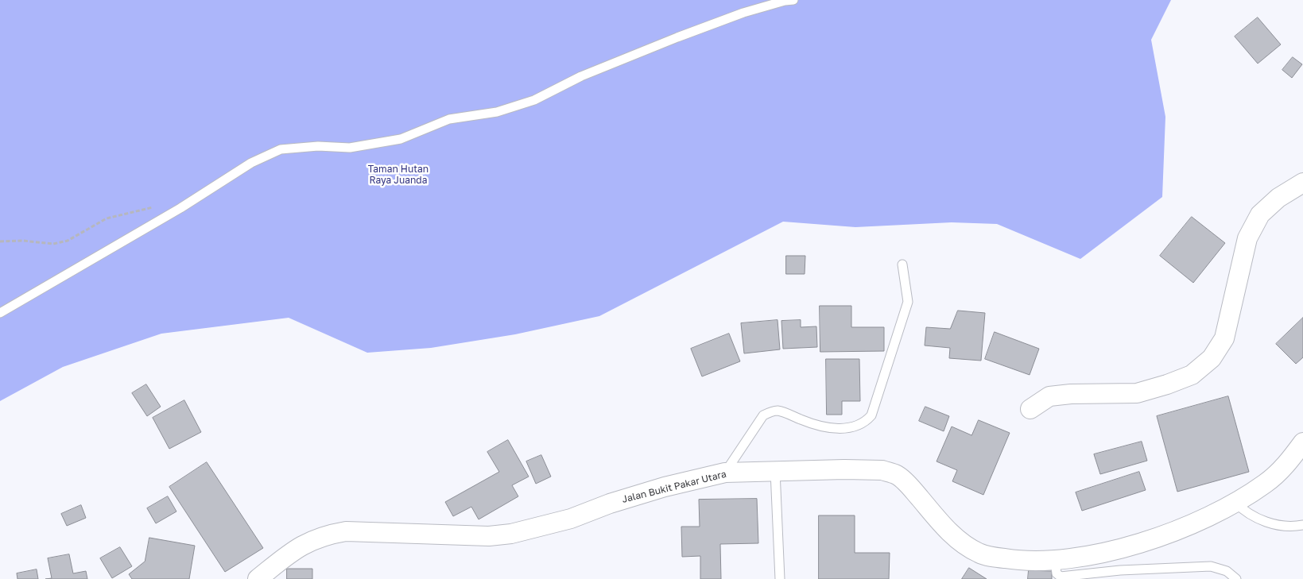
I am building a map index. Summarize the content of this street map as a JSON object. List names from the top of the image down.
{
  "streets": {
    "street": ["Jalan Bukit Pakar Utara"]
  },
  "parks": ["Taman Hutan Raya Juanda"]
}
